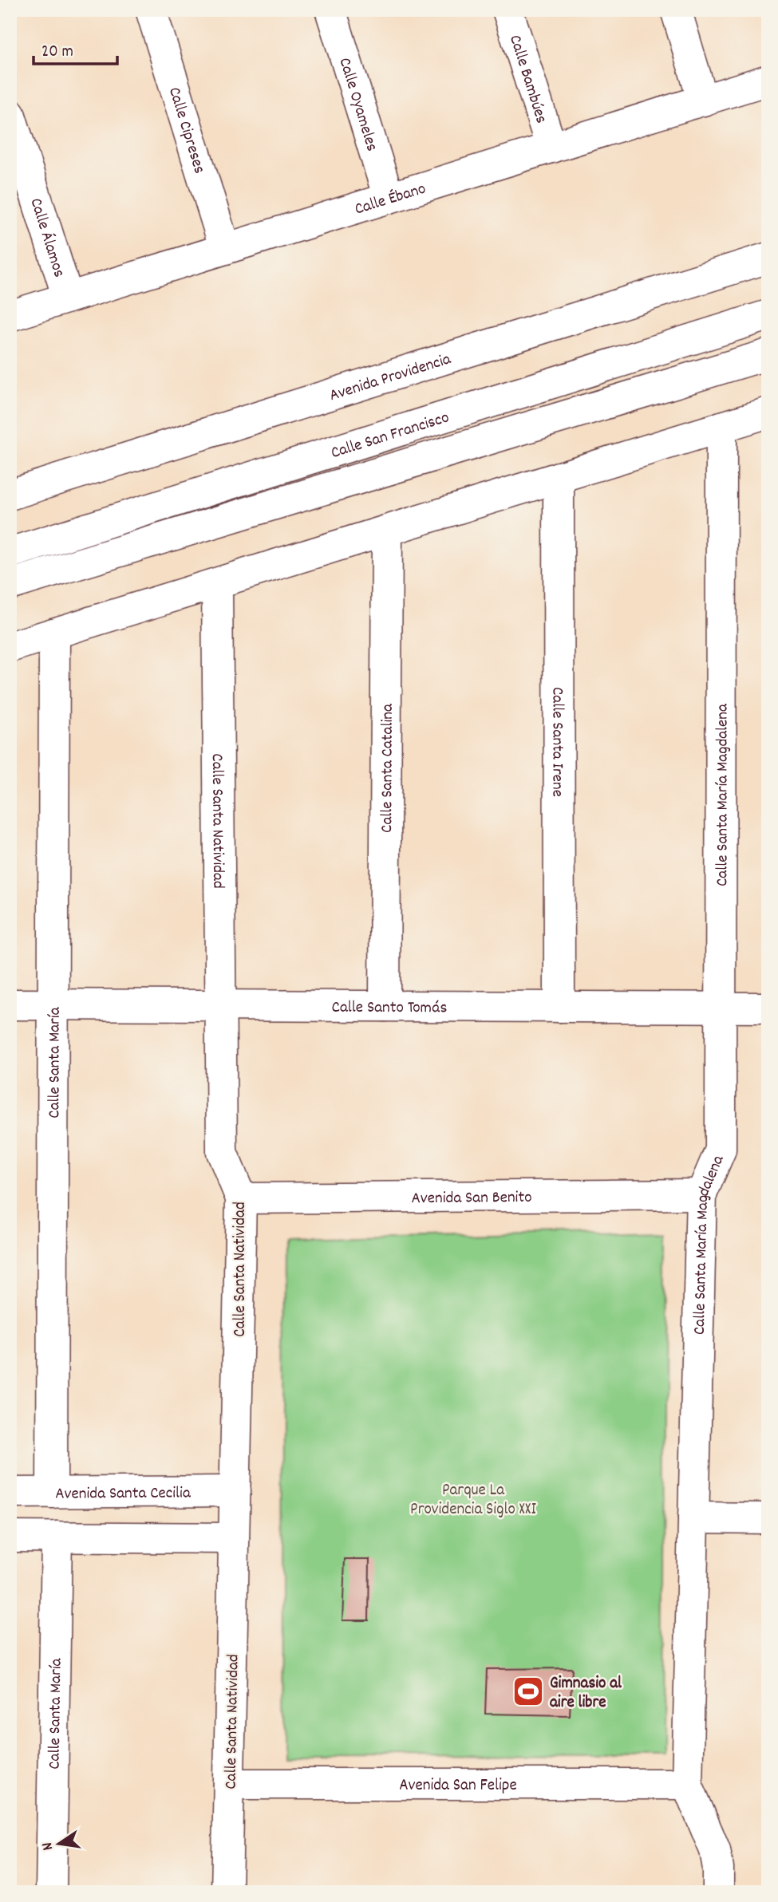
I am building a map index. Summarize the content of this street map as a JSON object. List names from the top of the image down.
{
  "streets": {
    "street": [
      "Calle Bambúes",
      "Calle Oyameles",
      "Calle Cipreses",
      "Calle Ébano",
      "Calle Álamos",
      "Avenida Providencia",
      "Calle San Francisco",
      "Calle Santa Irene",
      "Calle Santa Catalina",
      "Calle Santa María Magdalena",
      "Calle Santa Natividad",
      "Calle Santo Tomás",
      "Calle Santa María",
      "Avenida San Benito",
      "Avenida Santa Cecilia",
      "Avenida San Felipe"
    ]
  },
  "crossings": [
    ["Calle Bambúes", "Calle Ébano"],
    ["Calle Oyameles", "Calle Ébano"],
    ["Calle Cipreses", "Calle Ébano"],
    ["Calle Ébano", "Calle Álamos"],
    ["Calle Santa Irene", "Calle Santo Tomás"],
    ["Calle Santa Catalina", "Calle Santo Tomás"],
    ["Calle Santa María Magdalena", "Calle Santo Tomás"],
    ["Calle Santa María Magdalena", "Avenida San Benito"],
    ["Calle Santa María Magdalena", "Avenida San Felipe"],
    ["Calle Santa Natividad", "Calle Santo Tomás"],
    ["Calle Santa Natividad", "Avenida San Benito"],
    ["Calle Santa Natividad", "Avenida Santa Cecilia"],
    ["Calle Santa Natividad", "Avenida San Felipe"],
    ["Calle Santo Tomás", "Calle Santa María"],
    ["Calle Santa María", "Avenida Santa Cecilia"]
  ],
  "parks": ["Parque La Providencia Siglo XXI"],
  "places": {
    "sports": ["Gimnasio al aire libre"]
  },
  "scale_bar": "20 m",
  "north": "left"
}
